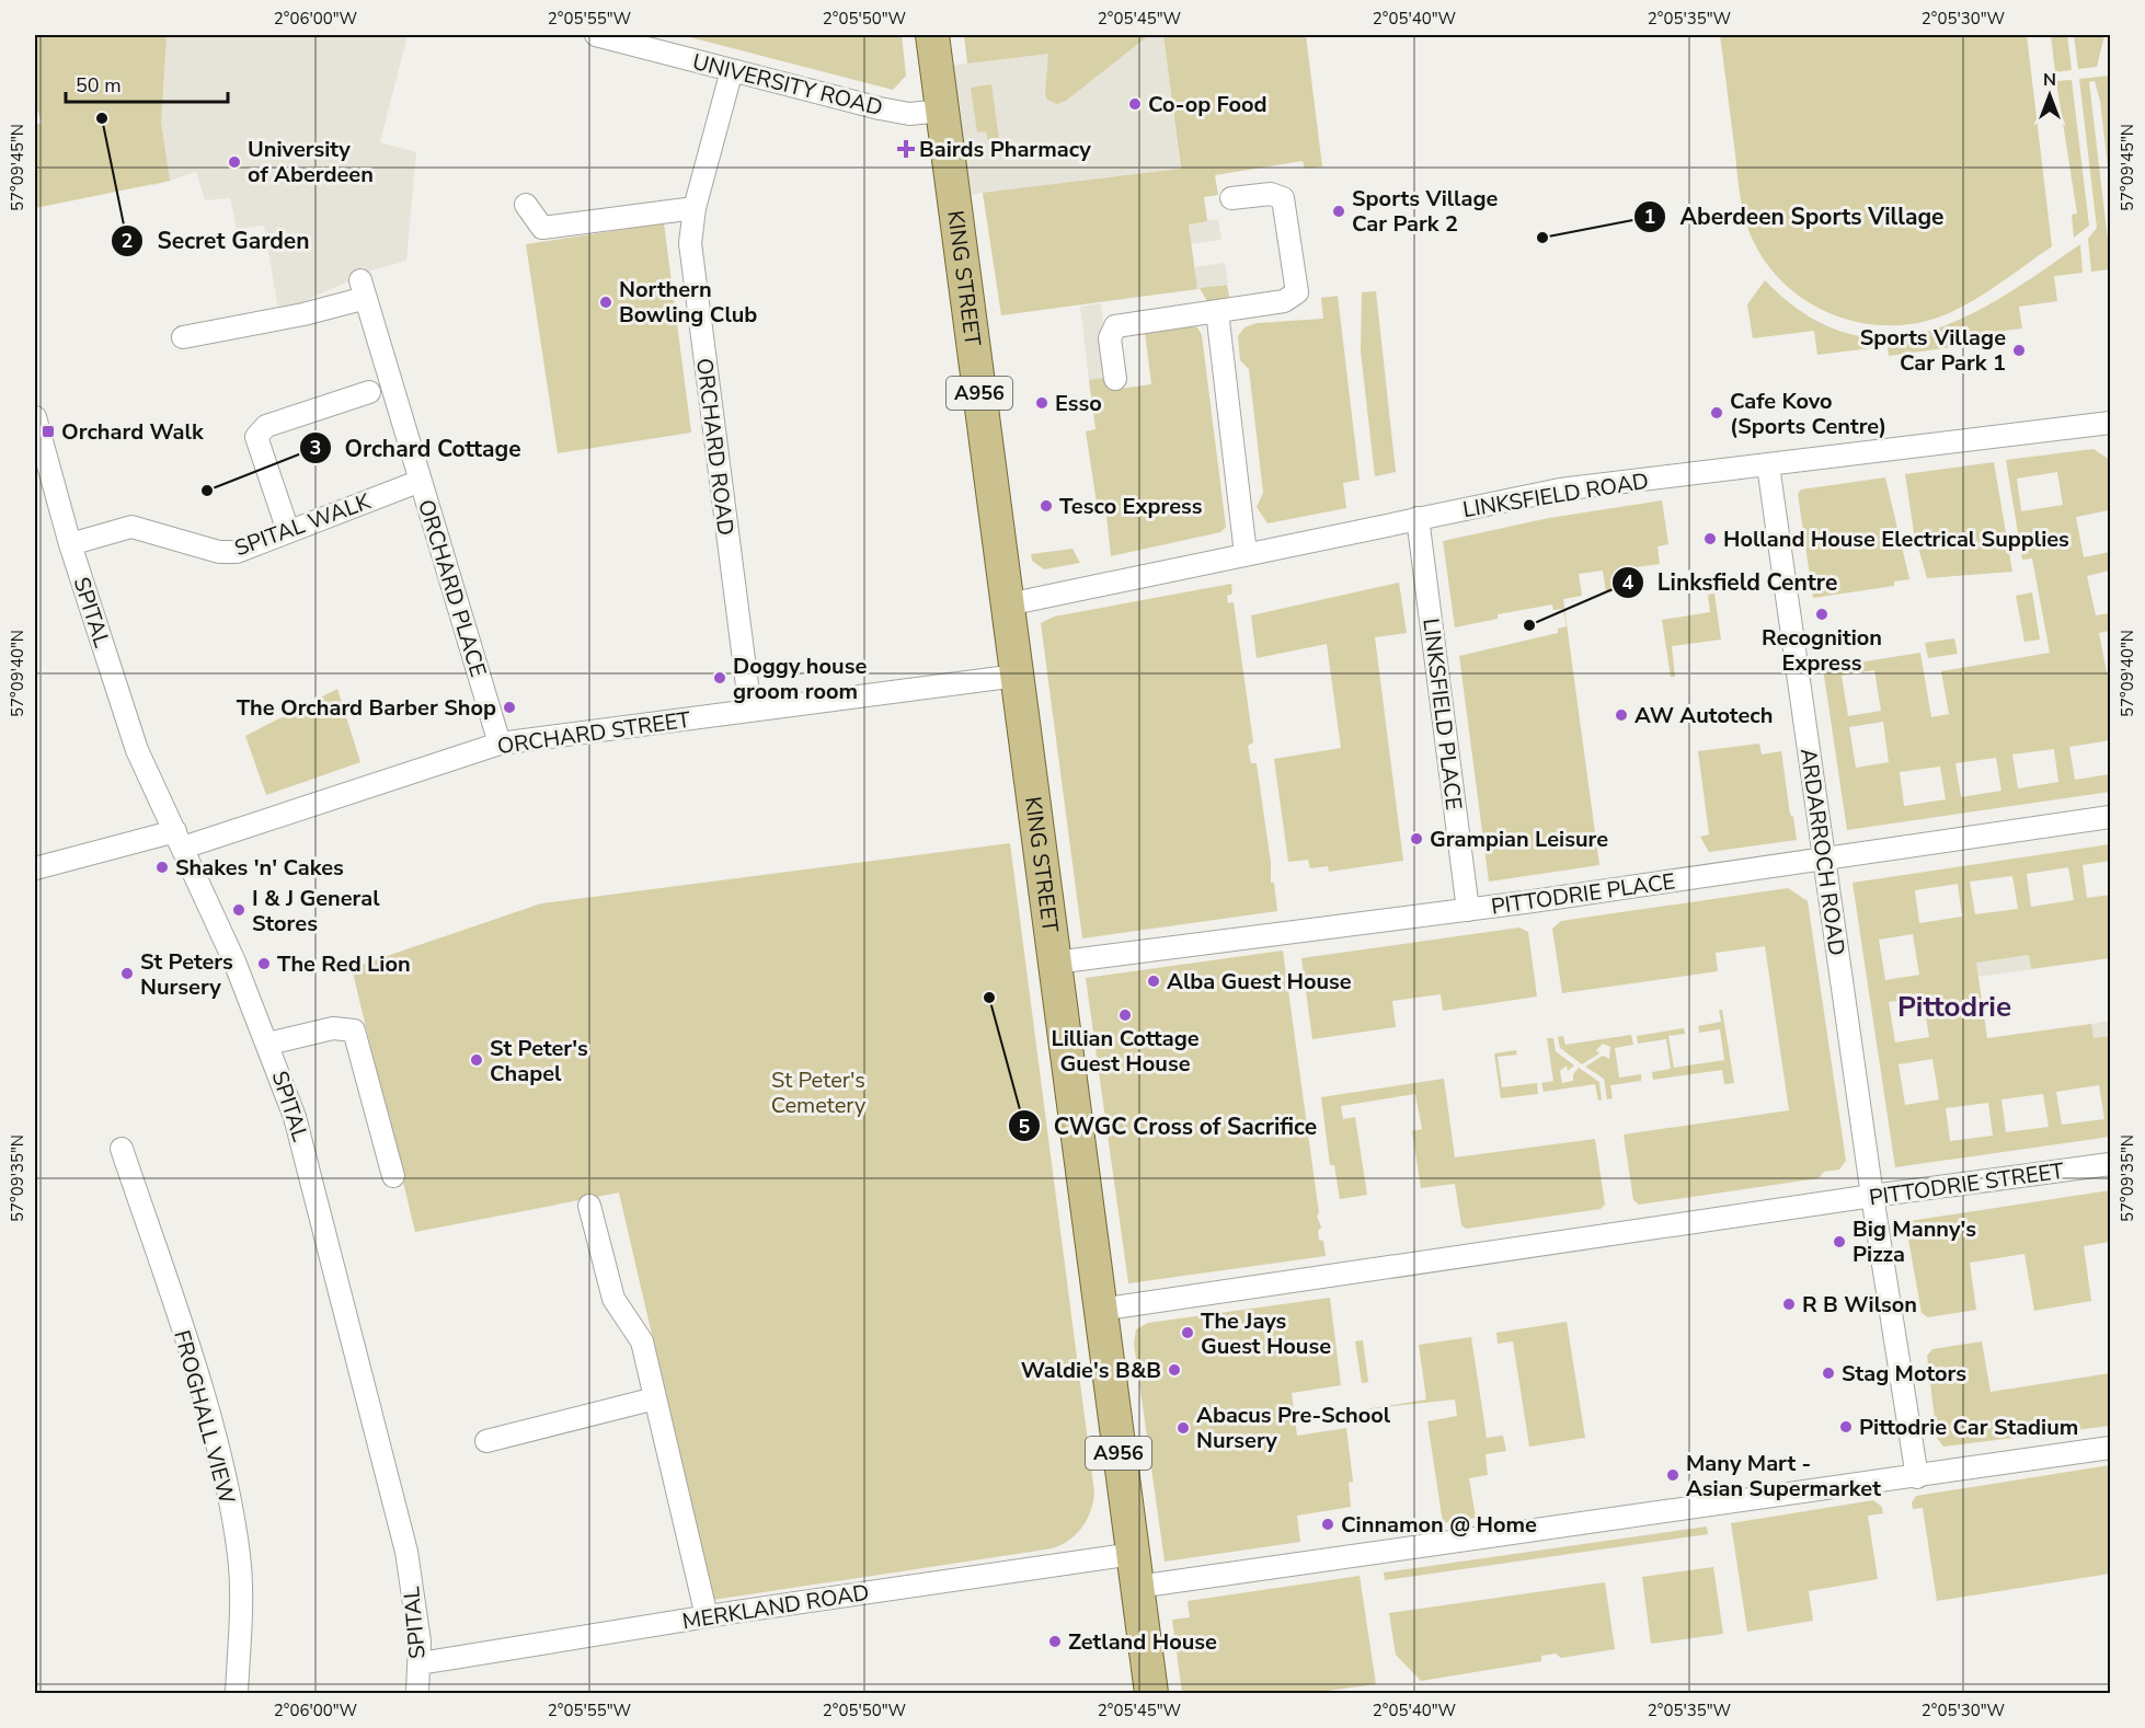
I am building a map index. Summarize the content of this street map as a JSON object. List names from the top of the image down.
{
  "streets": {
    "main road": ["KING STREET", "A956"],
    "street": [
      "UNIVERSITY ROAD",
      "ORCHARD ROAD",
      "LINKSFIELD ROAD",
      "SPITAL WALK",
      "ORCHARD PLACE",
      "SPITAL",
      "LINKSFIELD PLACE",
      "ORCHARD STREET",
      "ARDARROCH ROAD",
      "PITTODRIE PLACE",
      "PITTODRIE STREET",
      "FROGHALL VIEW",
      "MERKLAND ROAD"
    ]
  },
  "crossings": [
    ["UNIVERSITY ROAD", "KING STREET"],
    ["UNIVERSITY ROAD", "ORCHARD ROAD"],
    ["KING STREET", "LINKSFIELD ROAD"],
    ["KING STREET", "ORCHARD STREET"],
    ["KING STREET", "PITTODRIE PLACE"],
    ["KING STREET", "PITTODRIE STREET"],
    ["KING STREET", "MERKLAND ROAD"],
    ["ORCHARD ROAD", "ORCHARD STREET"],
    ["LINKSFIELD ROAD", "LINKSFIELD PLACE"],
    ["LINKSFIELD ROAD", "ARDARROCH ROAD"],
    ["SPITAL WALK", "ORCHARD PLACE"],
    ["SPITAL WALK", "SPITAL"],
    ["ORCHARD PLACE", "ORCHARD STREET"],
    ["SPITAL", "ORCHARD STREET"],
    ["SPITAL", "MERKLAND ROAD"],
    ["LINKSFIELD PLACE", "PITTODRIE PLACE"],
    ["ARDARROCH ROAD", "PITTODRIE PLACE"],
    ["ARDARROCH ROAD", "PITTODRIE STREET"]
  ],
  "districts": ["Pittodrie"],
  "parks": ["St Peter's Cemetery"],
  "places": {
    "other": [
      "Co-op Food",
      "Secret Garden",
      "University of Aberdeen",
      "Sports Village Car Park 2",
      "Aberdeen Sports Village",
      "Northern Bowling Club",
      "Sports Village Car Park 1",
      "Esso",
      "Cafe Kovo (Sports Centre)",
      "Orchard Cottage",
      "Tesco Express",
      "Holland House Electrical Supplies",
      "Recognition Express",
      "Linksfield Centre",
      "Doggy house groom room",
      "The Orchard Barber Shop",
      "AW Autotech",
      "Grampian Leisure",
      "Shakes 'n' Cakes",
      "I & J General Stores",
      "The Red Lion",
      "St Peters Nursery",
      "Alba Guest House",
      "CWGC Cross of Sacrifice",
      "Lillian Cottage Guest House",
      "St Peter's Chapel",
      "Big Manny's Pizza",
      "R B Wilson",
      "The Jays Guest House",
      "Waldie's B&B",
      "Stag Motors",
      "Pittodrie Car Stadium",
      "Abacus Pre-School Nursery",
      "Many Mart - Asian Supermarket",
      "Cinnamon @ Home",
      "Zetland House"
    ],
    "health": ["Bairds Pharmacy"],
    "transit": ["Orchard Walk"]
  },
  "scale_bar": "50 m",
  "north": "top",
  "coordinates": [
    "2°06'00\"W",
    "2°05'55\"W",
    "2°05'50\"W",
    "2°05'45\"W",
    "2°05'40\"W",
    "2°05'35\"W",
    "2°05'30\"W",
    "57°09'45\"N",
    "57°09'40\"N",
    "57°09'35\"N"
  ]
}
